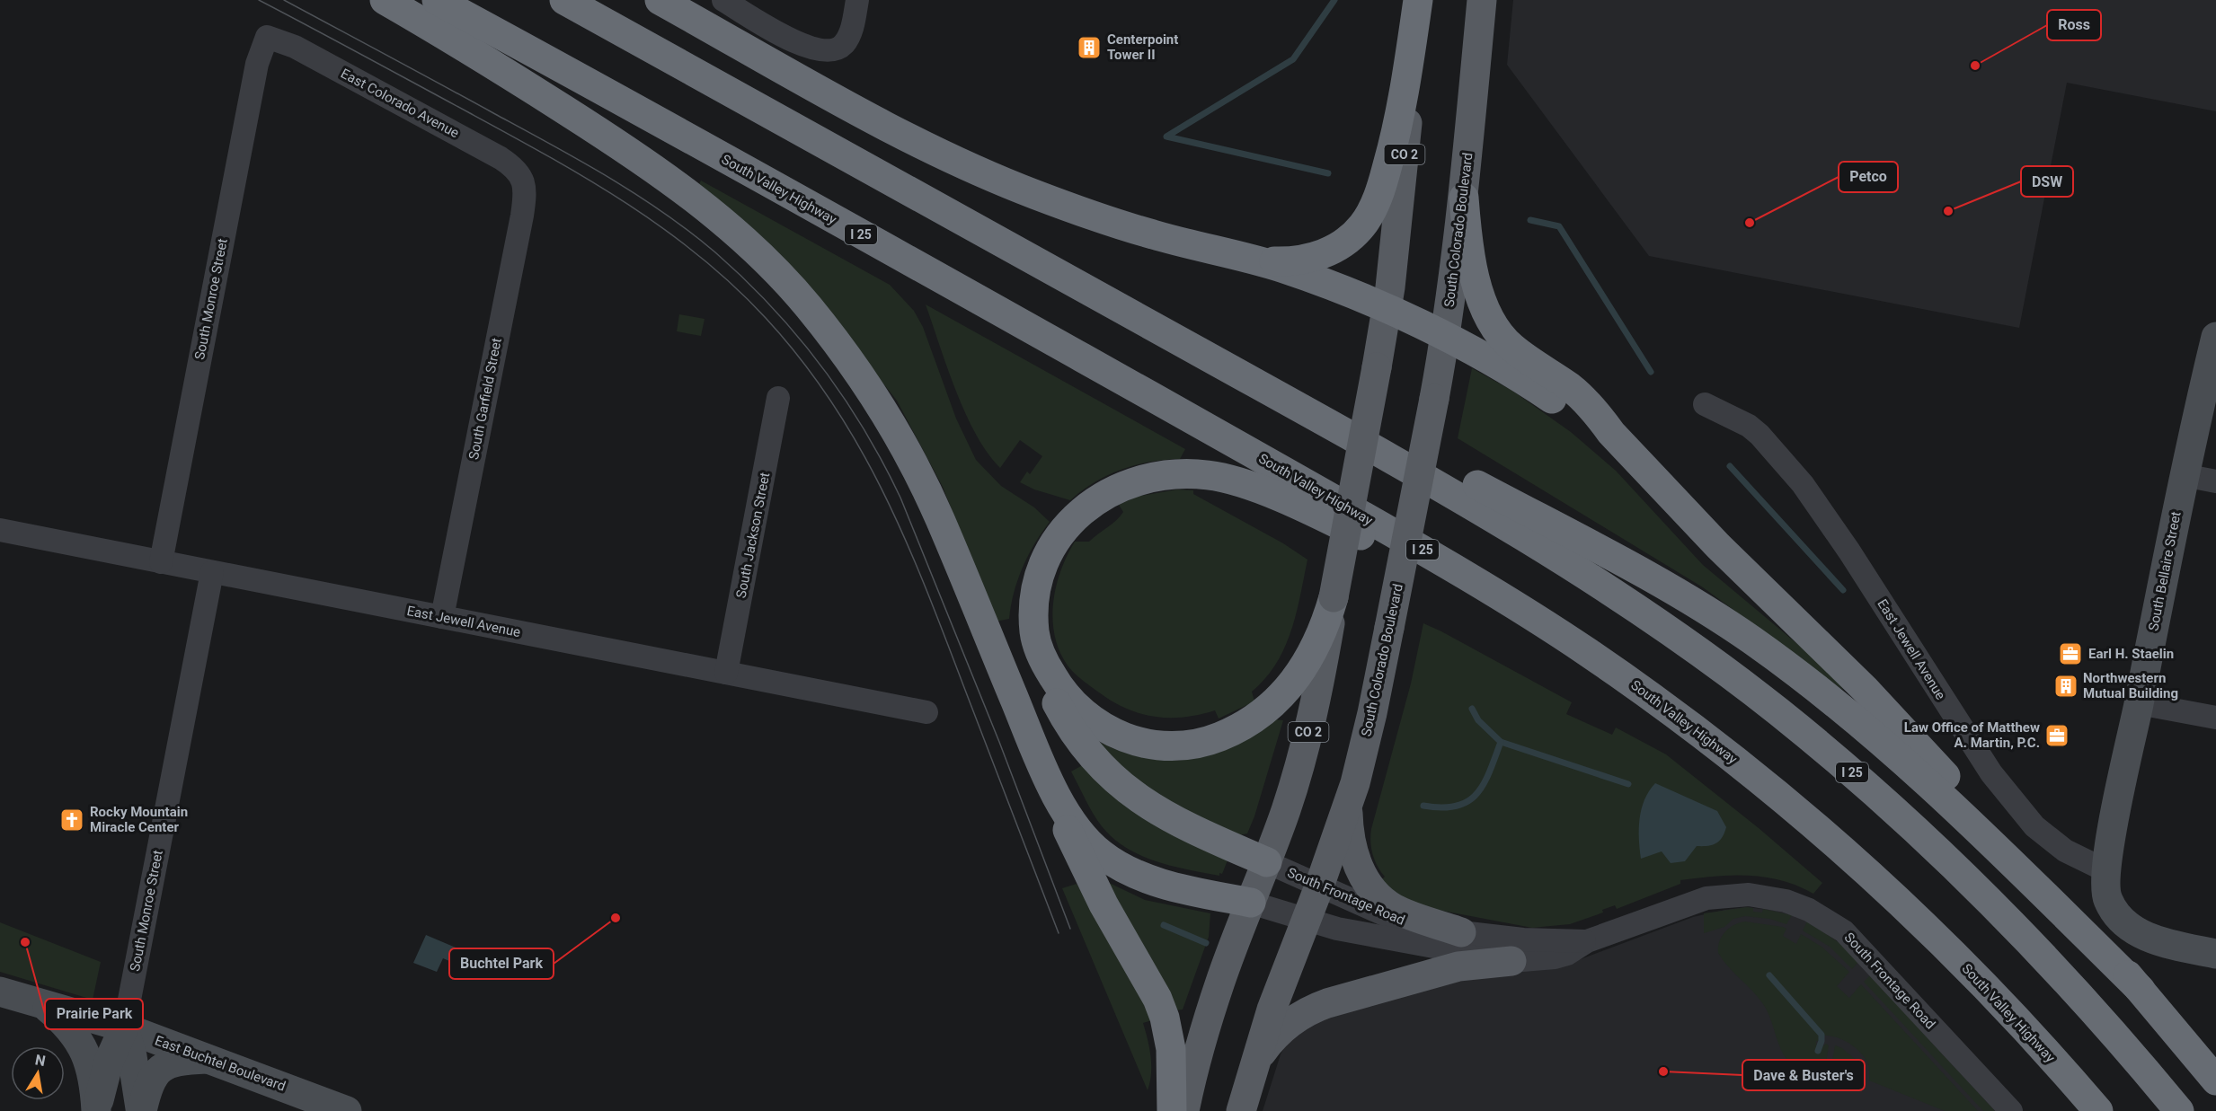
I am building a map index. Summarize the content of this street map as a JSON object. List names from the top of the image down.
{
  "streets": {
    "highway": ["South Valley Highway", "I 25"],
    "main road": ["CO 2", "South Colorado Boulevard"],
    "street": [
      "East Colorado Avenue",
      "South Monroe Street",
      "South Garfield Street",
      "South Jackson Street",
      "South Bellaire Street",
      "East Jewell Avenue",
      "South Frontage Road",
      "East Buchtel Boulevard"
    ]
  },
  "crossings": [
    ["East Colorado Avenue", "South Monroe Street"],
    ["East Colorado Avenue", "South Garfield Street"],
    ["CO 2", "South Frontage Road"],
    ["South Colorado Boulevard", "South Frontage Road"],
    ["South Monroe Street", "East Jewell Avenue"],
    ["South Monroe Street", "East Buchtel Boulevard"],
    ["South Garfield Street", "East Jewell Avenue"],
    ["South Jackson Street", "East Jewell Avenue"],
    ["South Bellaire Street", "East Jewell Avenue"]
  ],
  "places": {
    "building": ["Centerpoint Tower II", "Northwestern Mutual Building"],
    "other": [
      "Ross",
      "DSW",
      "Petco",
      "Buchtel Park",
      "Prairie Park",
      "Dave & Buster's"
    ],
    "office": ["Earl H. Staelin", "Law Office of Matthew A. Martin, P.C."],
    "church": ["Rocky Mountain Miracle Center"]
  },
  "north": "top"
}
